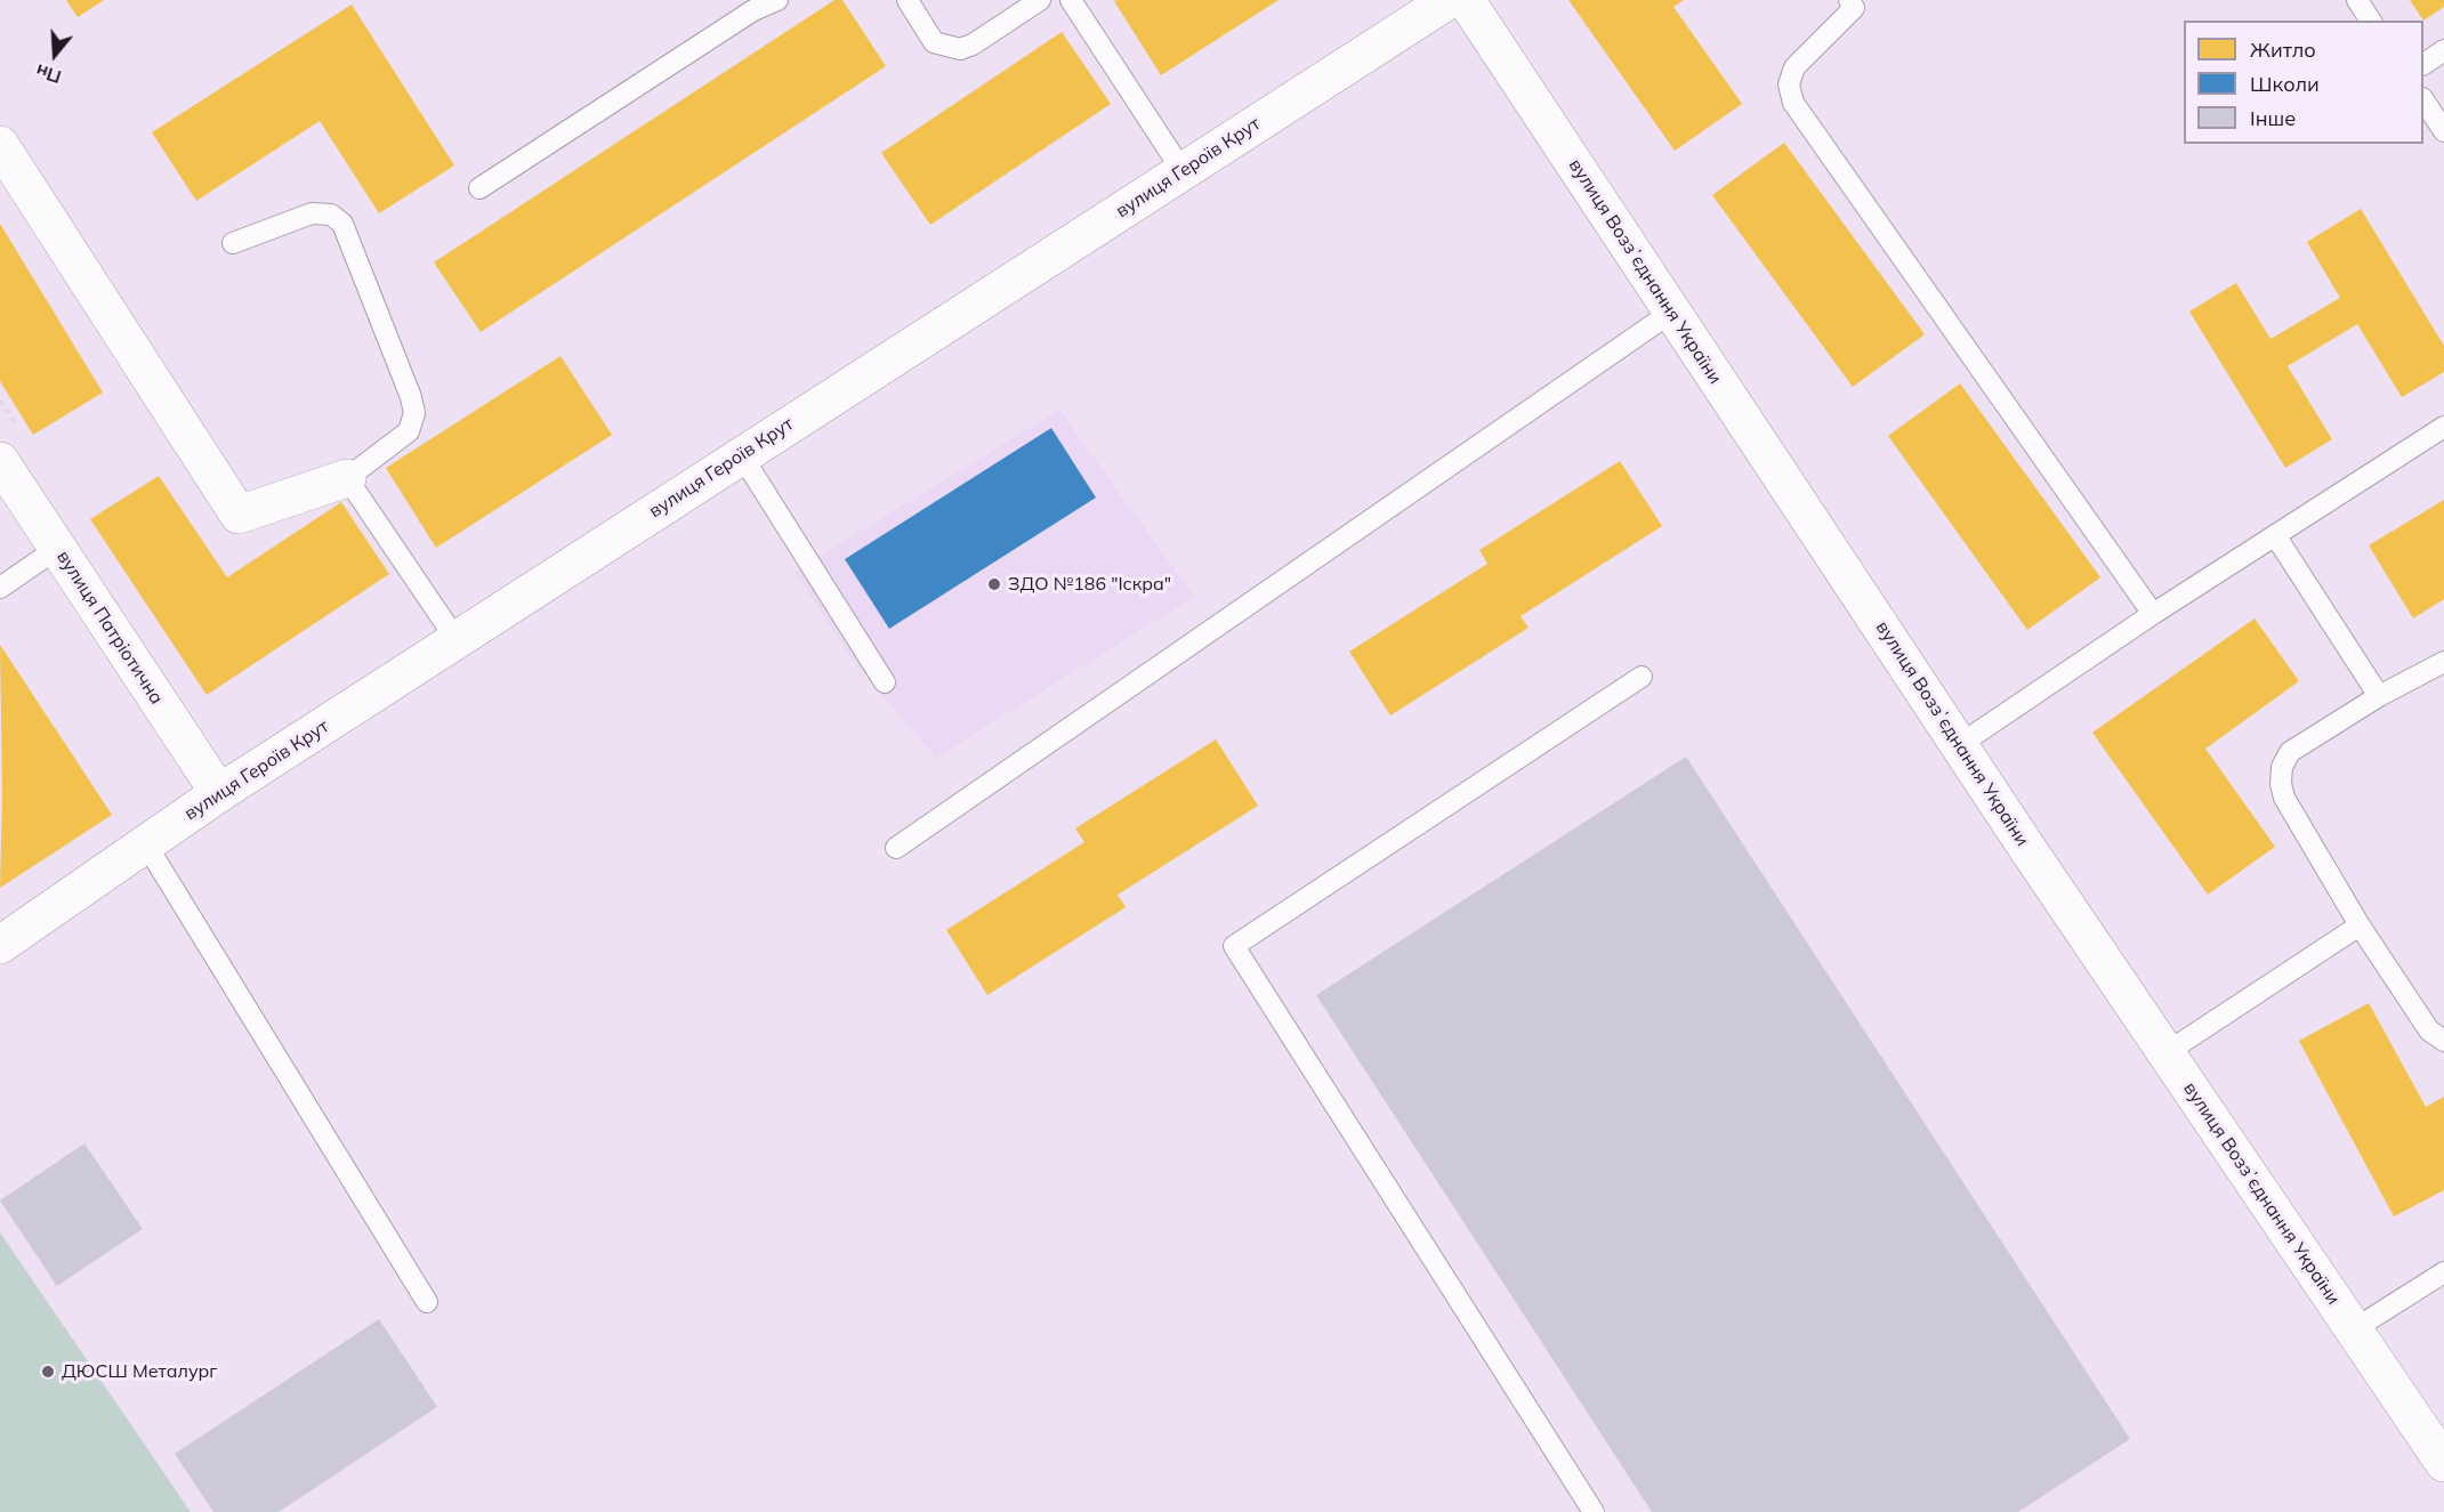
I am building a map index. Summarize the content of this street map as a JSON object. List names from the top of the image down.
{
  "streets": {
    "street": ["вулиця Героїв Крут", "вулиця Воззʼєднання України", "вулиця Патріотична"]
  },
  "crossings": [
    ["вулиця Героїв Крут", "вулиця Патріотична"]
  ],
  "places": ["ЗДО №186 \"Іскра\"", "ДЮСШ Металург"],
  "legend": ["Житло", "Школи", "Інше"],
  "north": "bottom"
}
